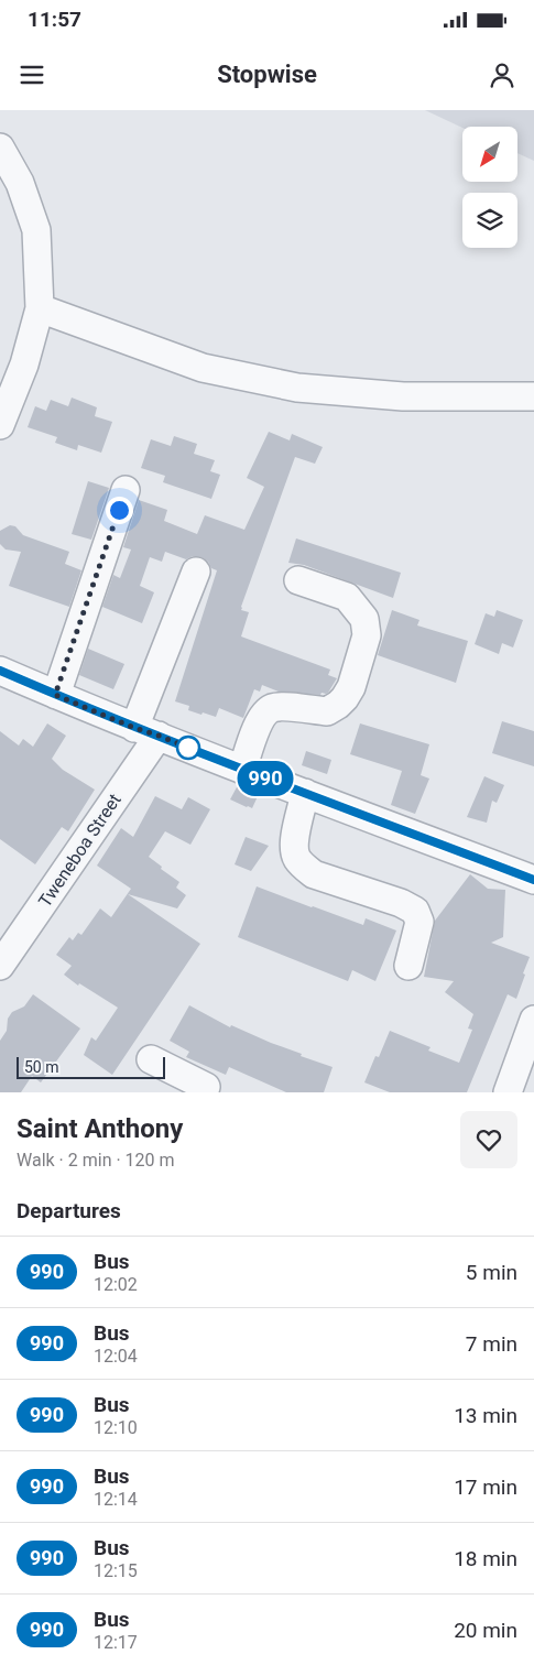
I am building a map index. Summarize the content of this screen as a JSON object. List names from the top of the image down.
{
  "streets": {
    "street": ["Tweneboa Street"]
  },
  "lines": ["bus line 990"],
  "scale_bar": "50 m",
  "north": "bottom left",
  "page": {
    "status": "11:57",
    "header": "Stopwise",
    "on_map": "990",
    "scale": "50 m",
    "heading": [
      ["Saint Anthony", "Walk · 2 min · 120 m"],
      "Departures"
    ],
    "list": [
      {
        "mark": "990",
        "name": "Bus",
        "note": "12:02",
        "value": "5 min"
      },
      {
        "mark": "990",
        "name": "Bus",
        "note": "12:04",
        "value": "7 min"
      },
      {
        "mark": "990",
        "name": "Bus",
        "note": "12:10",
        "value": "13 min"
      },
      {
        "mark": "990",
        "name": "Bus",
        "note": "12:14",
        "value": "17 min"
      },
      {
        "mark": "990",
        "name": "Bus",
        "note": "12:15",
        "value": "18 min"
      },
      {
        "mark": "990",
        "name": "Bus",
        "note": "12:17",
        "value": "20 min"
      }
    ]
  }
}
